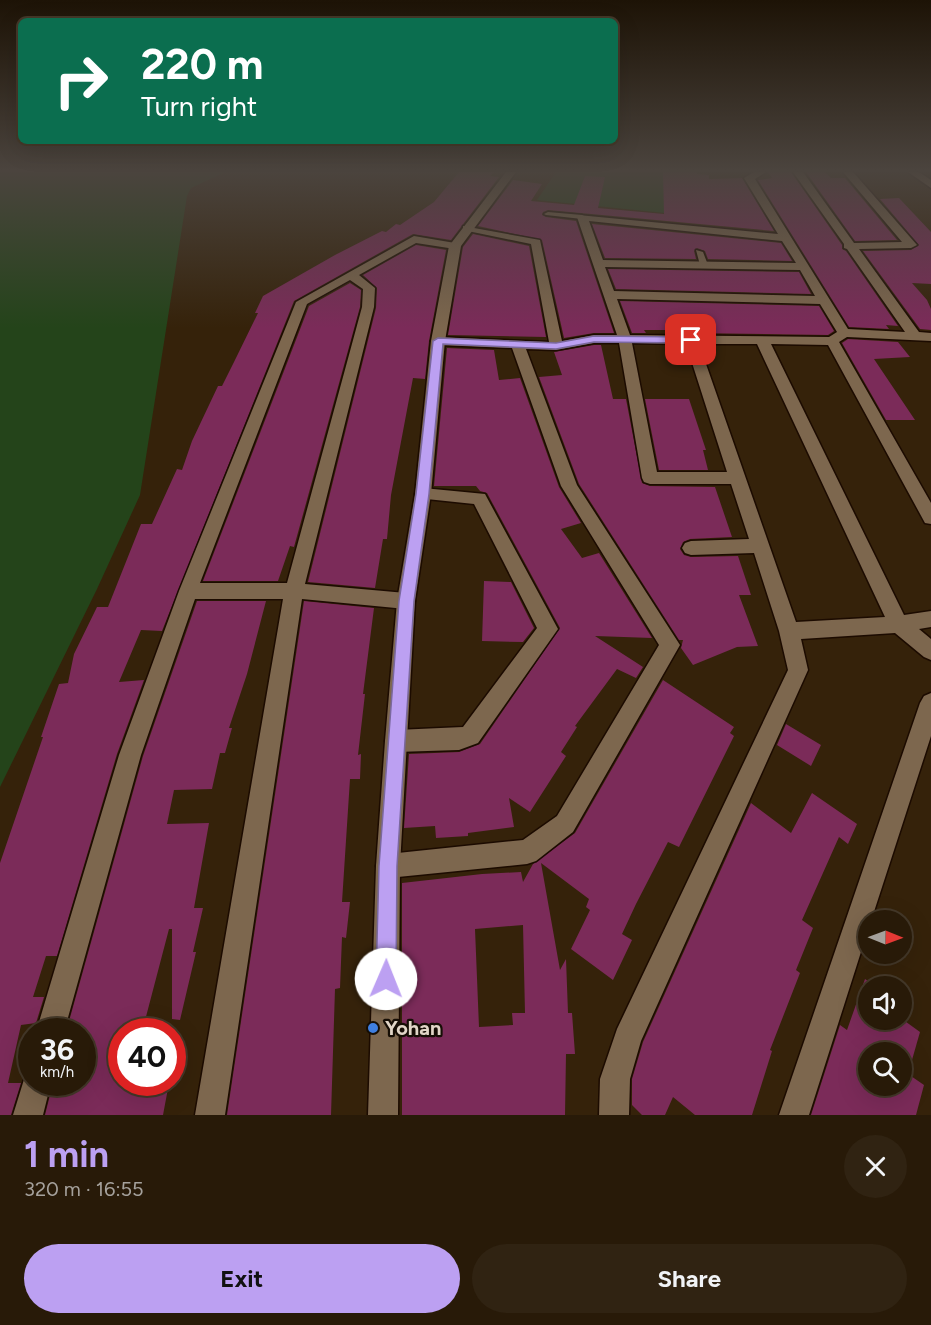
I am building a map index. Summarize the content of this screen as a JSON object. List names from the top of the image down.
{
  "places": ["Yohan"],
  "north": "right",
  "page": {
    "turn": ["220 m", "Turn right"],
    "speed": "36 km/h",
    "limit": "40",
    "heading": ["1 min", "320 m · 16:55"],
    "buttons": ["Exit", "Share"]
  }
}
